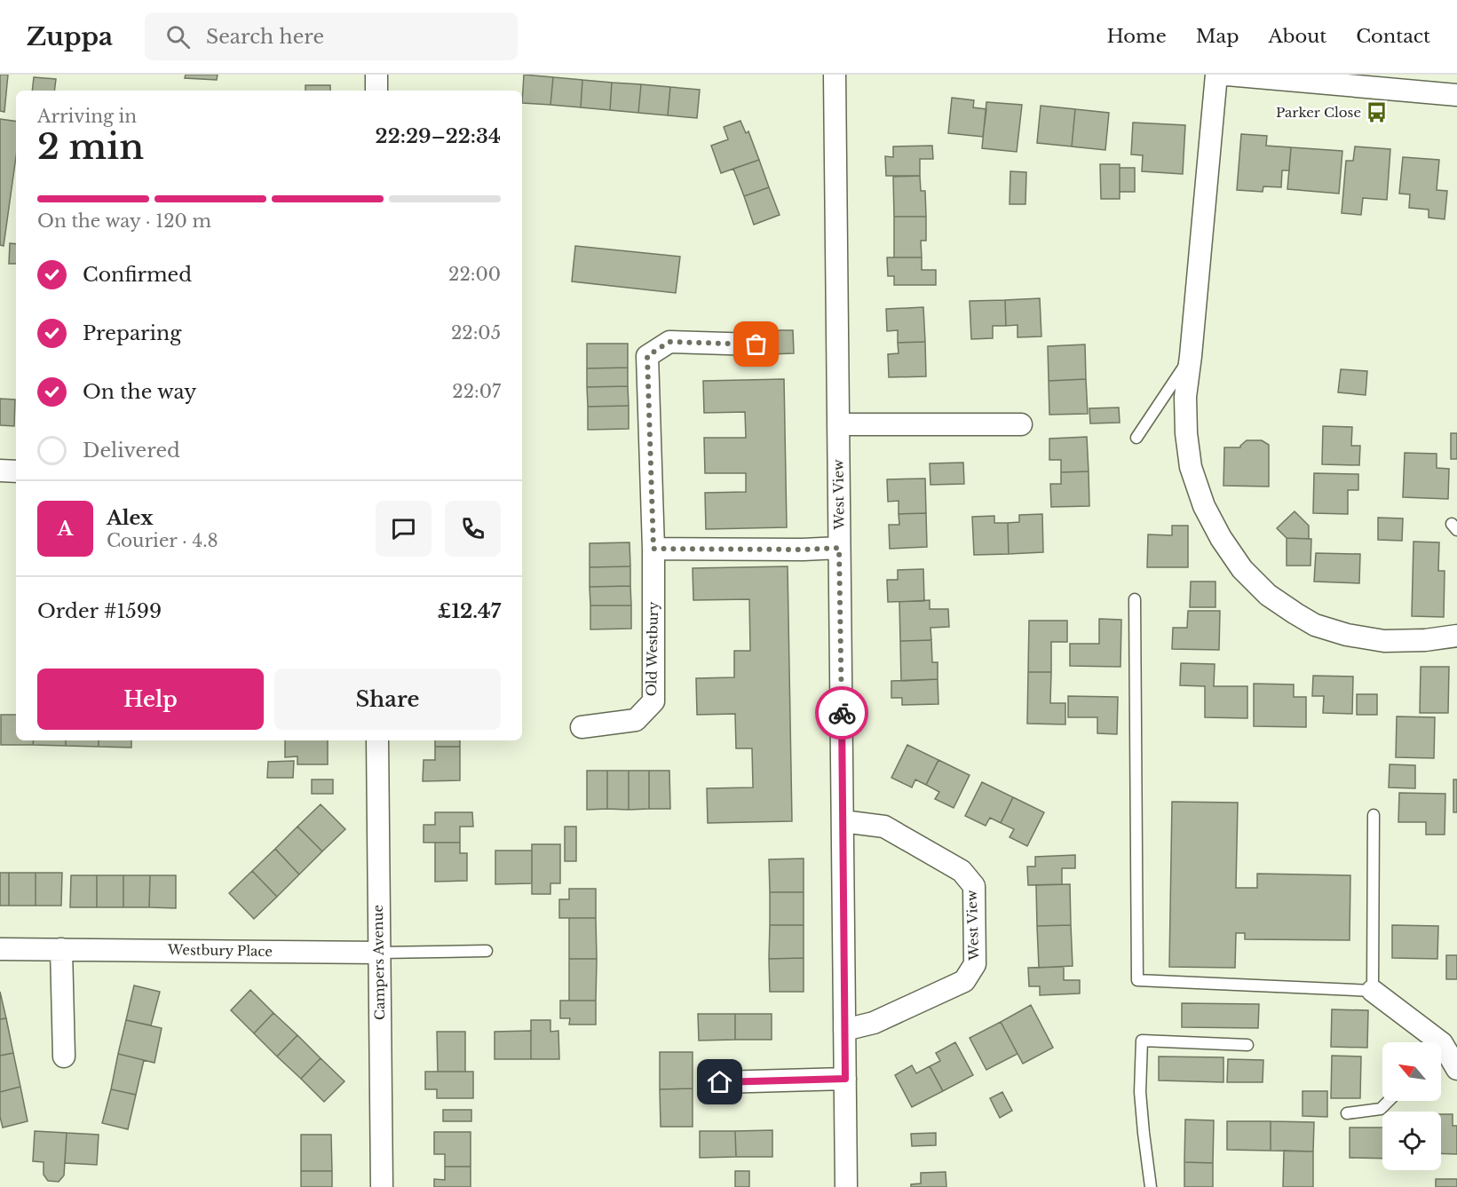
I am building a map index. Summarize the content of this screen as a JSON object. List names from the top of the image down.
{
  "streets": {
    "street": [
      "West View",
      "Old Westbury",
      "Westbury Place",
      "Campers Avenue"
    ]
  },
  "crossings": [
    ["Westbury Place", "Campers Avenue"]
  ],
  "places": {
    "bus stop": ["Parker Close"]
  },
  "north": "top left",
  "page": {
    "header": "Zuppa",
    "search": "Search here",
    "nav": [
      "Home",
      "Map",
      "About",
      "Contact"
    ],
    "heading": ["2 min", "Arriving in", "22:29–22:34"],
    "panel": [
      "Alex",
      "Courier · 4.8",
      "Order #1599",
      "£12.47"
    ],
    "bar": "On the way · 120 m",
    "list": [
      ["Confirmed", "22:00"],
      ["Preparing", "22:05"],
      ["On the way", "22:07"],
      "Delivered"
    ],
    "round": "A",
    "buttons": ["Help", "Share"]
  }
}
